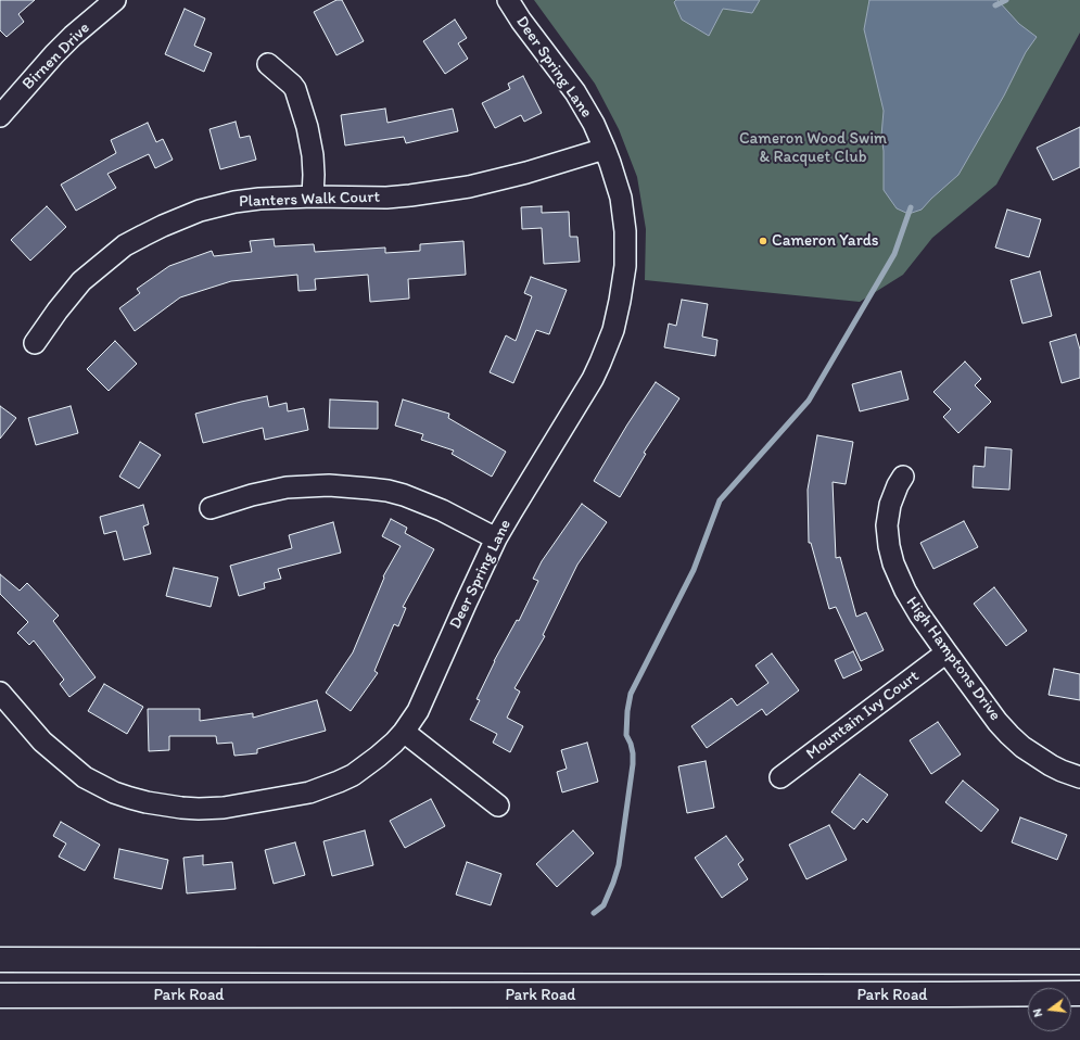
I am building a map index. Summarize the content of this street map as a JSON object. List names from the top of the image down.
{
  "streets": {
    "main road": ["Park Road"],
    "street": [
      "Birnen Drive",
      "Deer Spring Lane",
      "Planters Walk Court",
      "High Hamptons Drive",
      "Mountain Ivy Court"
    ]
  },
  "crossings": [
    ["Deer Spring Lane", "Planters Walk Court"],
    ["High Hamptons Drive", "Mountain Ivy Court"]
  ],
  "parks": ["Cameron Wood Swim & Racquet Club"],
  "places": ["Cameron Yards"],
  "north": "left"
}
